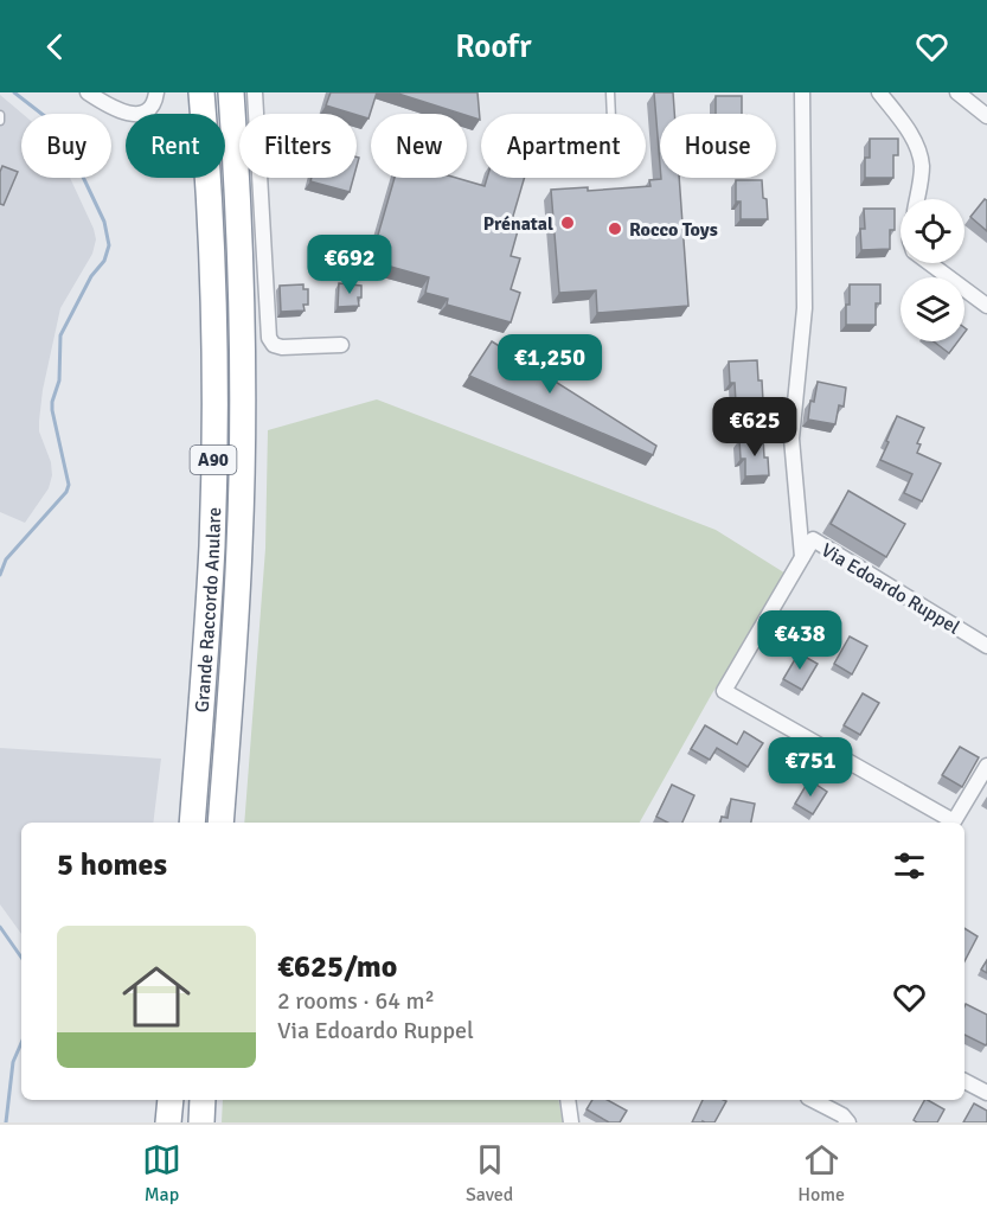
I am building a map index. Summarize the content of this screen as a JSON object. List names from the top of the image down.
{
  "streets": {
    "highway": ["A90", "Grande Raccordo Anulare"],
    "street": ["Via Edoardo Ruppel"]
  },
  "places": ["Prénatal", "Rocco Toys"],
  "page": {
    "header": "Roofr",
    "chip": [
      "Buy",
      "Rent",
      "Filters",
      "New",
      "Apartment",
      "House"
    ],
    "price": [
      "€692",
      "€1,250",
      "€625",
      "€438",
      "€751"
    ],
    "heading": "5 homes",
    "list": [
      {
        "name": "€625/mo",
        "note": "2 rooms · 64 m² · Via Edoardo Ruppel"
      }
    ],
    "tabs": ["Map", "Saved", "Home"]
  }
}
